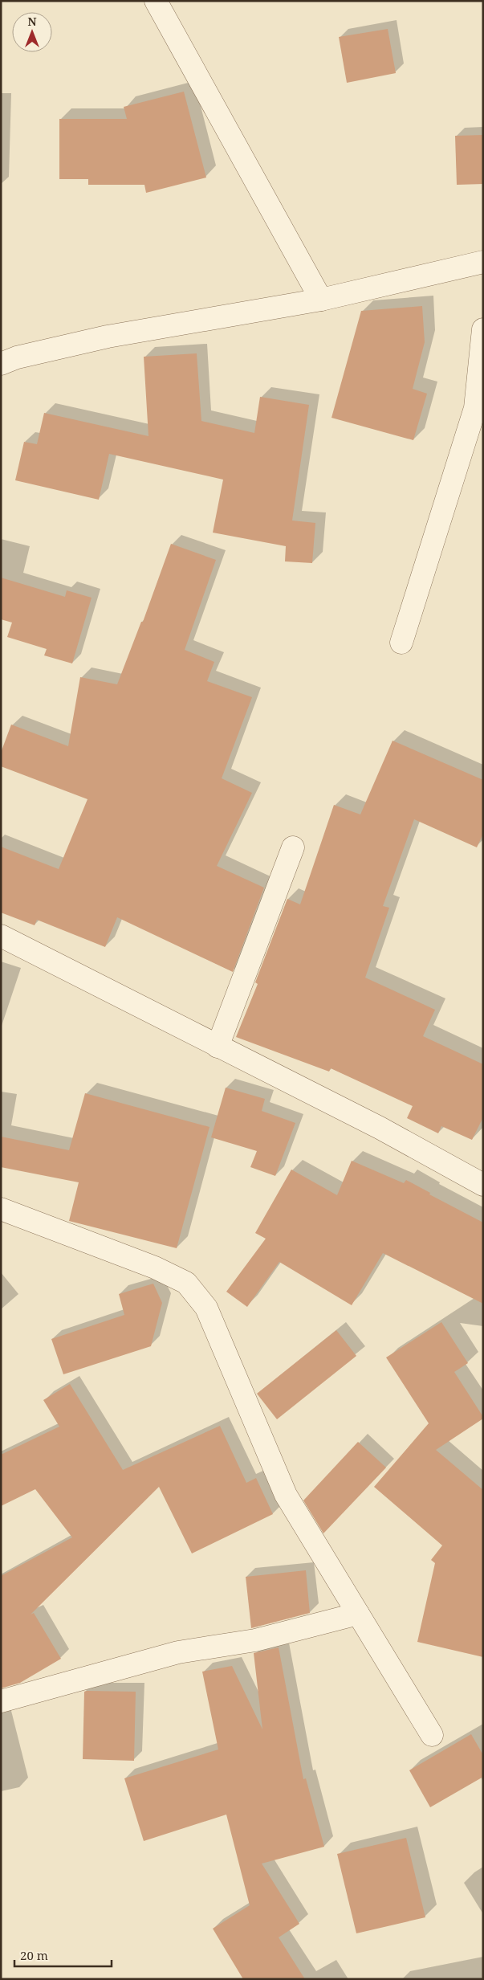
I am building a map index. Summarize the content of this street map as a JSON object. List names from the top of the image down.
{
  "scale_bar": "20 m",
  "north": "top"
}
